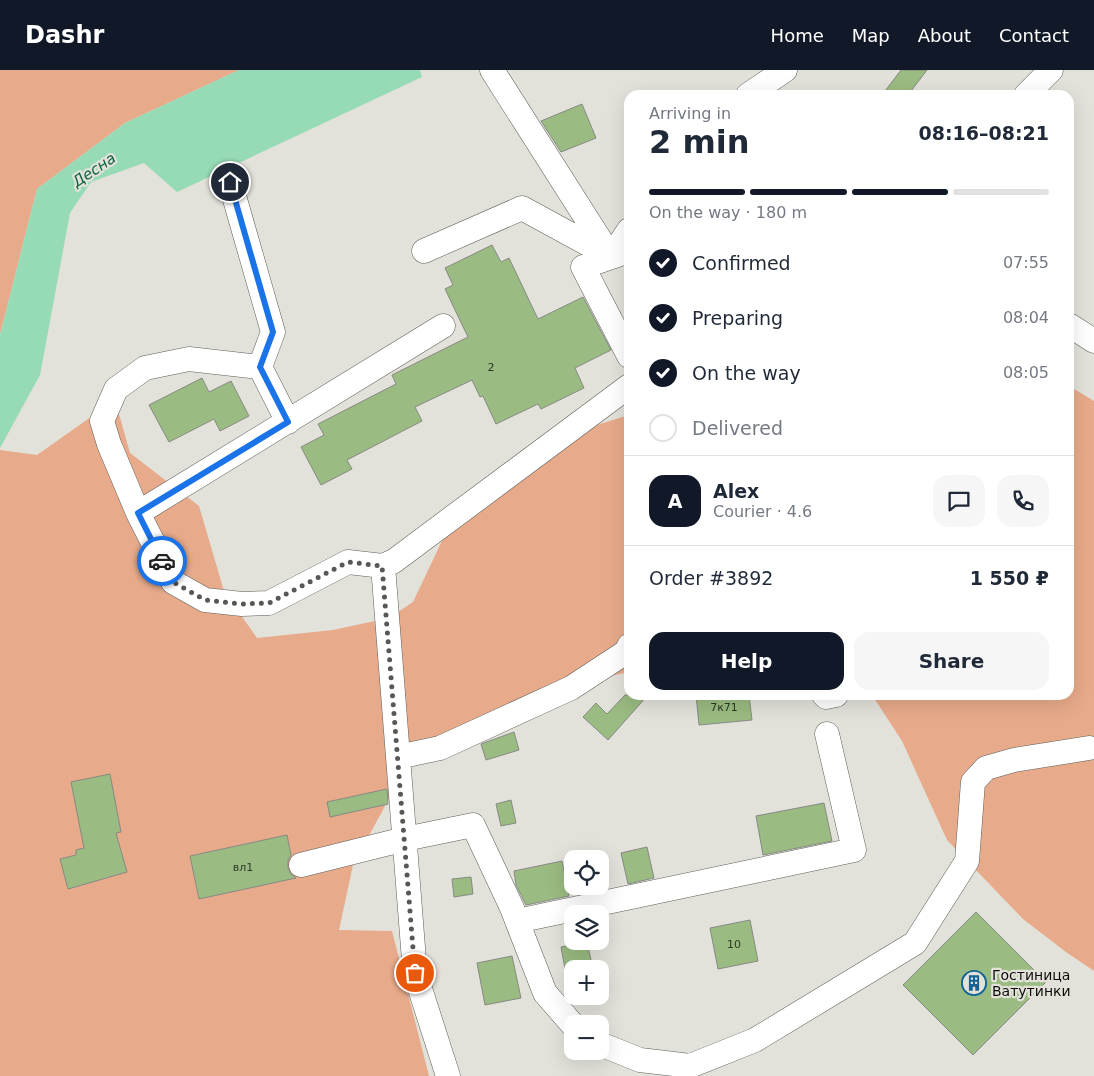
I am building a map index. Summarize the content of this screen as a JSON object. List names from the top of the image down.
{
  "water": ["Десна"],
  "places": {
    "building": ["Гостиница Ватутинки"]
  },
  "house_numbers": [
    "2",
    "7к71",
    "вл1",
    "10"
  ],
  "page": {
    "header": "Dashr",
    "nav": [
      "Home",
      "Map",
      "About",
      "Contact"
    ],
    "heading": ["2 min", "Arriving in", "08:16–08:21"],
    "panel": [
      "Alex",
      "Courier · 4.6",
      "Order #3892",
      "1 550 ₽"
    ],
    "bar": "On the way · 180 m",
    "list": [
      ["Confirmed", "07:55"],
      ["Preparing", "08:04"],
      ["On the way", "08:05"],
      "Delivered"
    ],
    "round": "A",
    "buttons": ["Help", "Share"],
    "map_buttons": ["+", "−"]
  }
}
